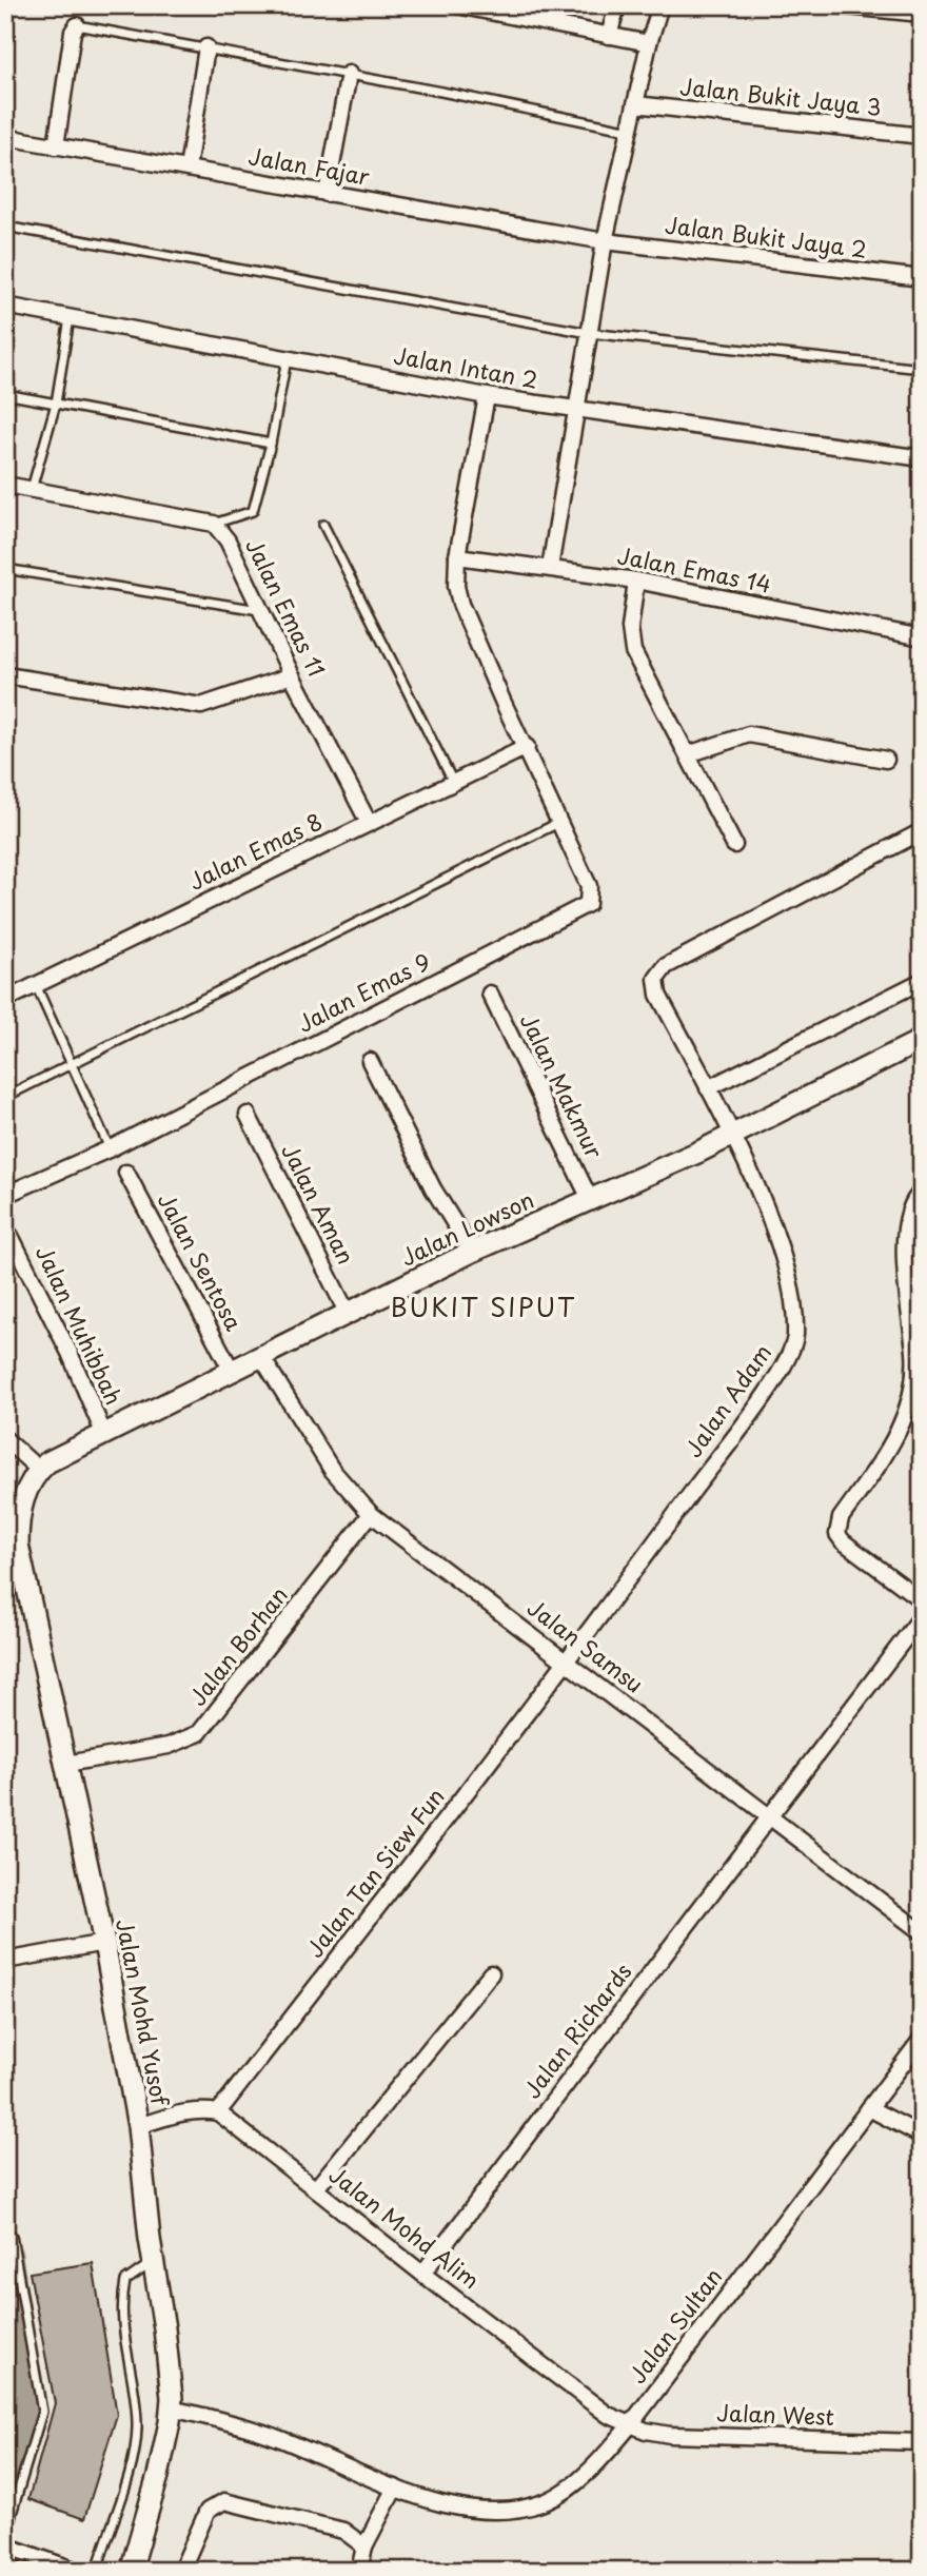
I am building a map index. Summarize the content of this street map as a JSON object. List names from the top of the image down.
{
  "streets": {
    "street": [
      "Jalan Bukit Jaya 3",
      "Jalan Fajar",
      "Jalan Bukit Jaya 2",
      "Jalan Intan 2",
      "Jalan Emas 14",
      "Jalan Emas 11",
      "Jalan Emas 8",
      "Jalan Emas 9",
      "Jalan Makmur",
      "Jalan Aman",
      "Jalan Lowson",
      "Jalan Sentosa",
      "Jalan Muhibbah",
      "Jalan Adam",
      "Jalan Borhan",
      "Jalan Samsu",
      "Jalan Tan Siew Fun",
      "Jalan Mohd Yusof",
      "Jalan Richards",
      "Jalan Mohd Alim",
      "Jalan Sultan",
      "Jalan West"
    ]
  },
  "crossings": [
    ["Jalan Fajar", "Jalan Bukit Jaya 2"],
    ["Jalan Intan 2", "Jalan Emas 9"],
    ["Jalan Emas 14", "Jalan Emas 9"],
    ["Jalan Emas 11", "Jalan Emas 8"],
    ["Jalan Emas 8", "Jalan Emas 9"],
    ["Jalan Makmur", "Jalan Lowson"],
    ["Jalan Aman", "Jalan Lowson"],
    ["Jalan Lowson", "Jalan Sentosa"],
    ["Jalan Lowson", "Jalan Muhibbah"],
    ["Jalan Lowson", "Jalan Adam"],
    ["Jalan Lowson", "Jalan Samsu"],
    ["Jalan Lowson", "Jalan Mohd Yusof"],
    ["Jalan Adam", "Jalan Samsu"],
    ["Jalan Adam", "Jalan Tan Siew Fun"],
    ["Jalan Borhan", "Jalan Samsu"],
    ["Jalan Borhan", "Jalan Mohd Yusof"],
    ["Jalan Samsu", "Jalan Tan Siew Fun"],
    ["Jalan Samsu", "Jalan Richards"],
    ["Jalan Tan Siew Fun", "Jalan Mohd Alim"],
    ["Jalan Mohd Yusof", "Jalan Sultan"],
    ["Jalan Richards", "Jalan Mohd Alim"],
    ["Jalan Mohd Alim", "Jalan Sultan"],
    ["Jalan Mohd Alim", "Jalan West"],
    ["Jalan Sultan", "Jalan West"]
  ],
  "districts": ["BUKIT SIPUT"]
}
